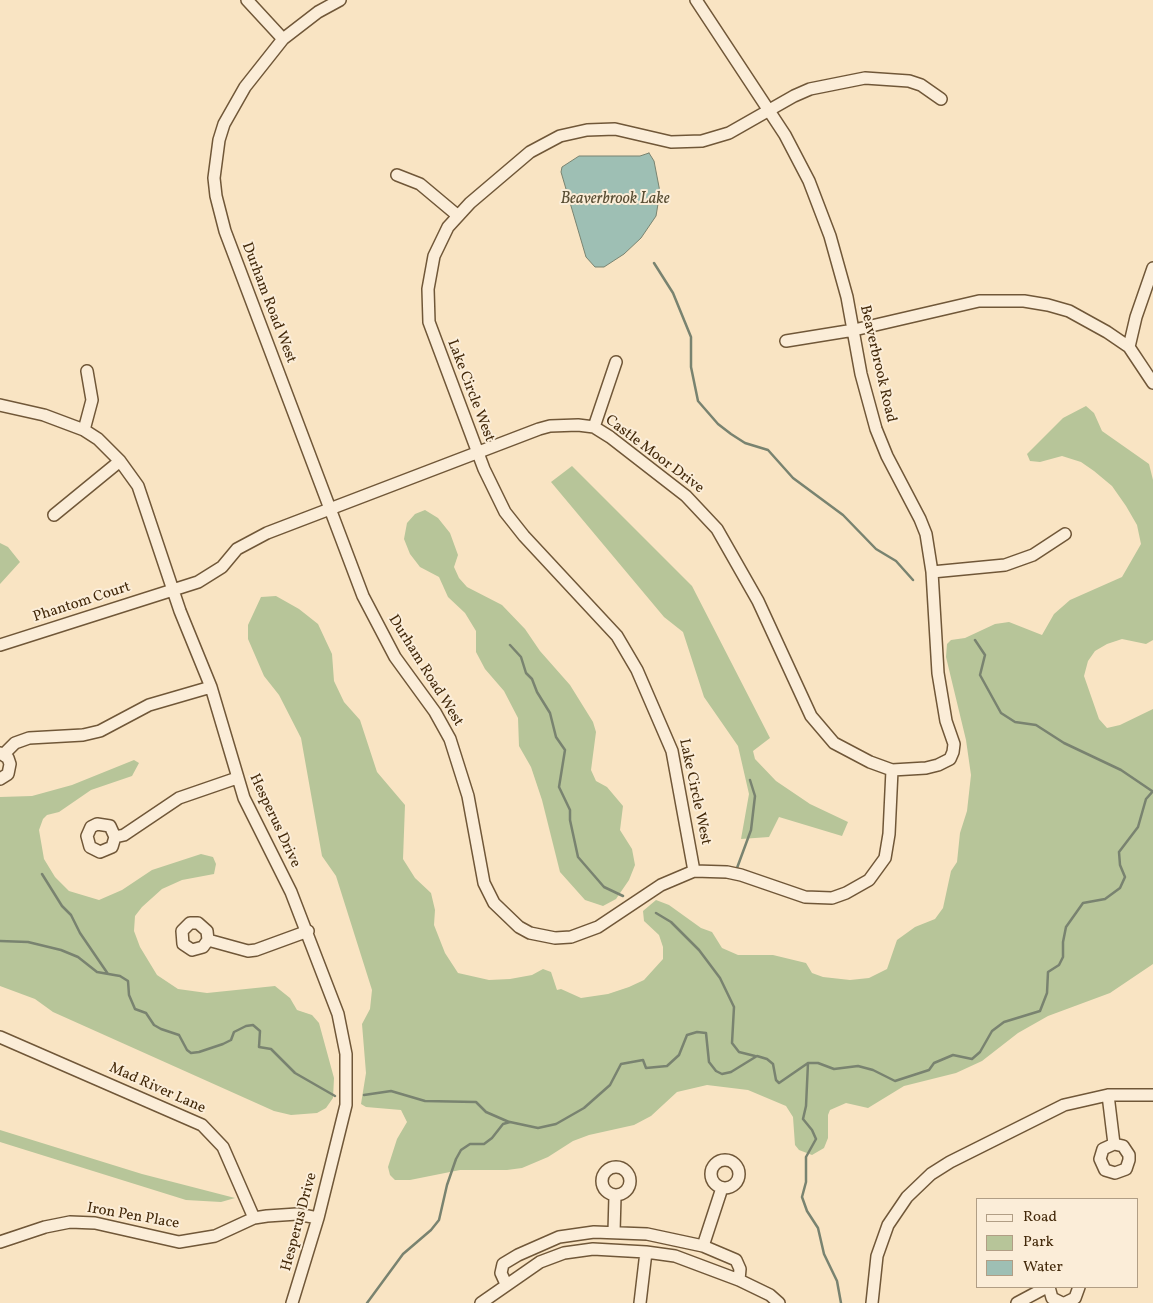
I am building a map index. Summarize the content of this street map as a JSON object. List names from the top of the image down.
{
  "streets": {
    "street": [
      "Durham Road West",
      "Beaverbrook Road",
      "Lake Circle West",
      "Castle Moor Drive",
      "Phantom Court",
      "Hesperus Drive",
      "Mad River Lane",
      "Iron Pen Place"
    ]
  },
  "crossings": [
    ["Durham Road West", "Lake Circle West"],
    ["Durham Road West", "Castle Moor Drive"],
    ["Beaverbrook Road", "Lake Circle West"],
    ["Beaverbrook Road", "Castle Moor Drive"],
    ["Lake Circle West", "Castle Moor Drive"],
    ["Castle Moor Drive", "Phantom Court"],
    ["Castle Moor Drive", "Hesperus Drive"],
    ["Phantom Court", "Hesperus Drive"],
    ["Hesperus Drive", "Iron Pen Place"],
    ["Mad River Lane", "Iron Pen Place"]
  ],
  "water": ["Beaverbrook Lake"],
  "legend": ["Road", "Park", "Water"]
}
